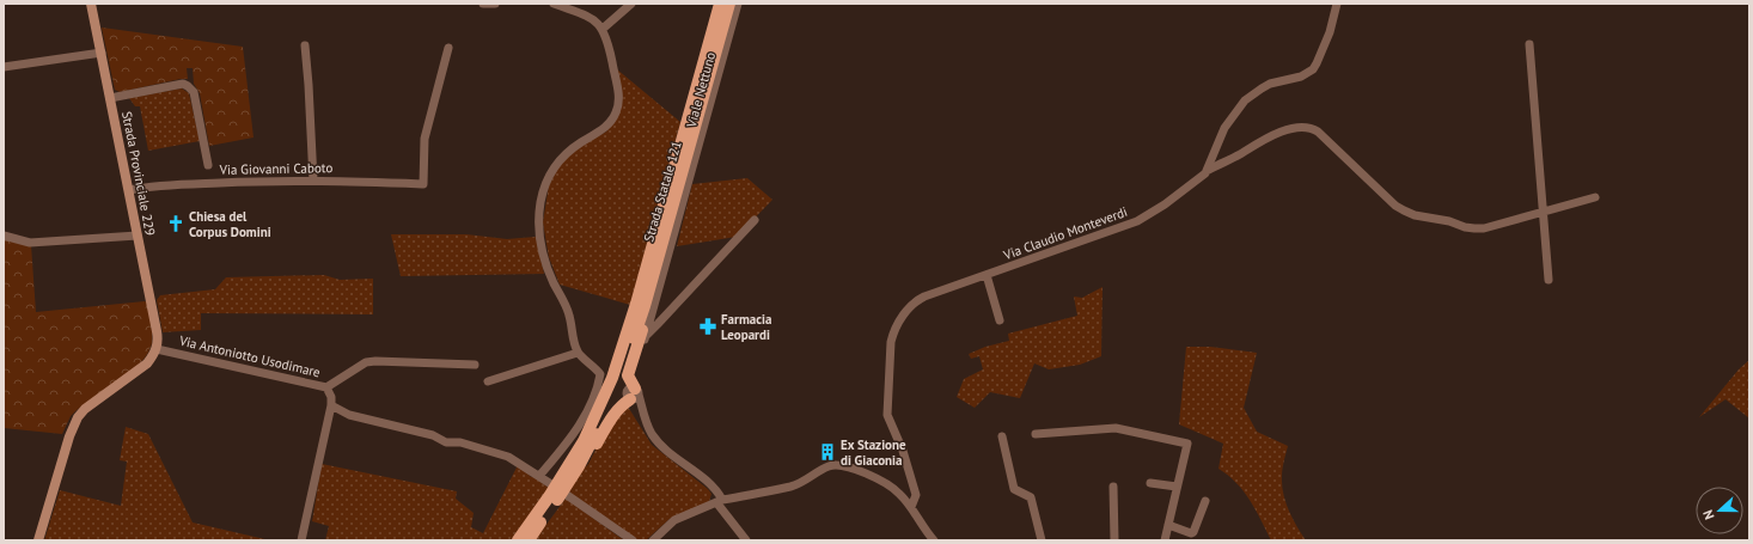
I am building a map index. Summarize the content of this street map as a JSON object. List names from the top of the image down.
{
  "streets": {
    "main road": ["Strada Statale 121"],
    "street": [
      "Viale Nettuno",
      "Via Giovanni Caboto",
      "Strada Provinciale 229",
      "Via Claudio Monteverdi",
      "Via Antoniotto Usodimare"
    ]
  },
  "crossings": [
    ["Viale Nettuno", "Strada Statale 121"],
    ["Via Giovanni Caboto", "Strada Provinciale 229"],
    ["Strada Provinciale 229", "Via Antoniotto Usodimare"]
  ],
  "places": {
    "church": ["Chiesa del Corpus Domini"],
    "pharmacy": ["Farmacia Leopardi"],
    "building": ["Ex Stazione di Giaconia"]
  },
  "north": "left"
}
